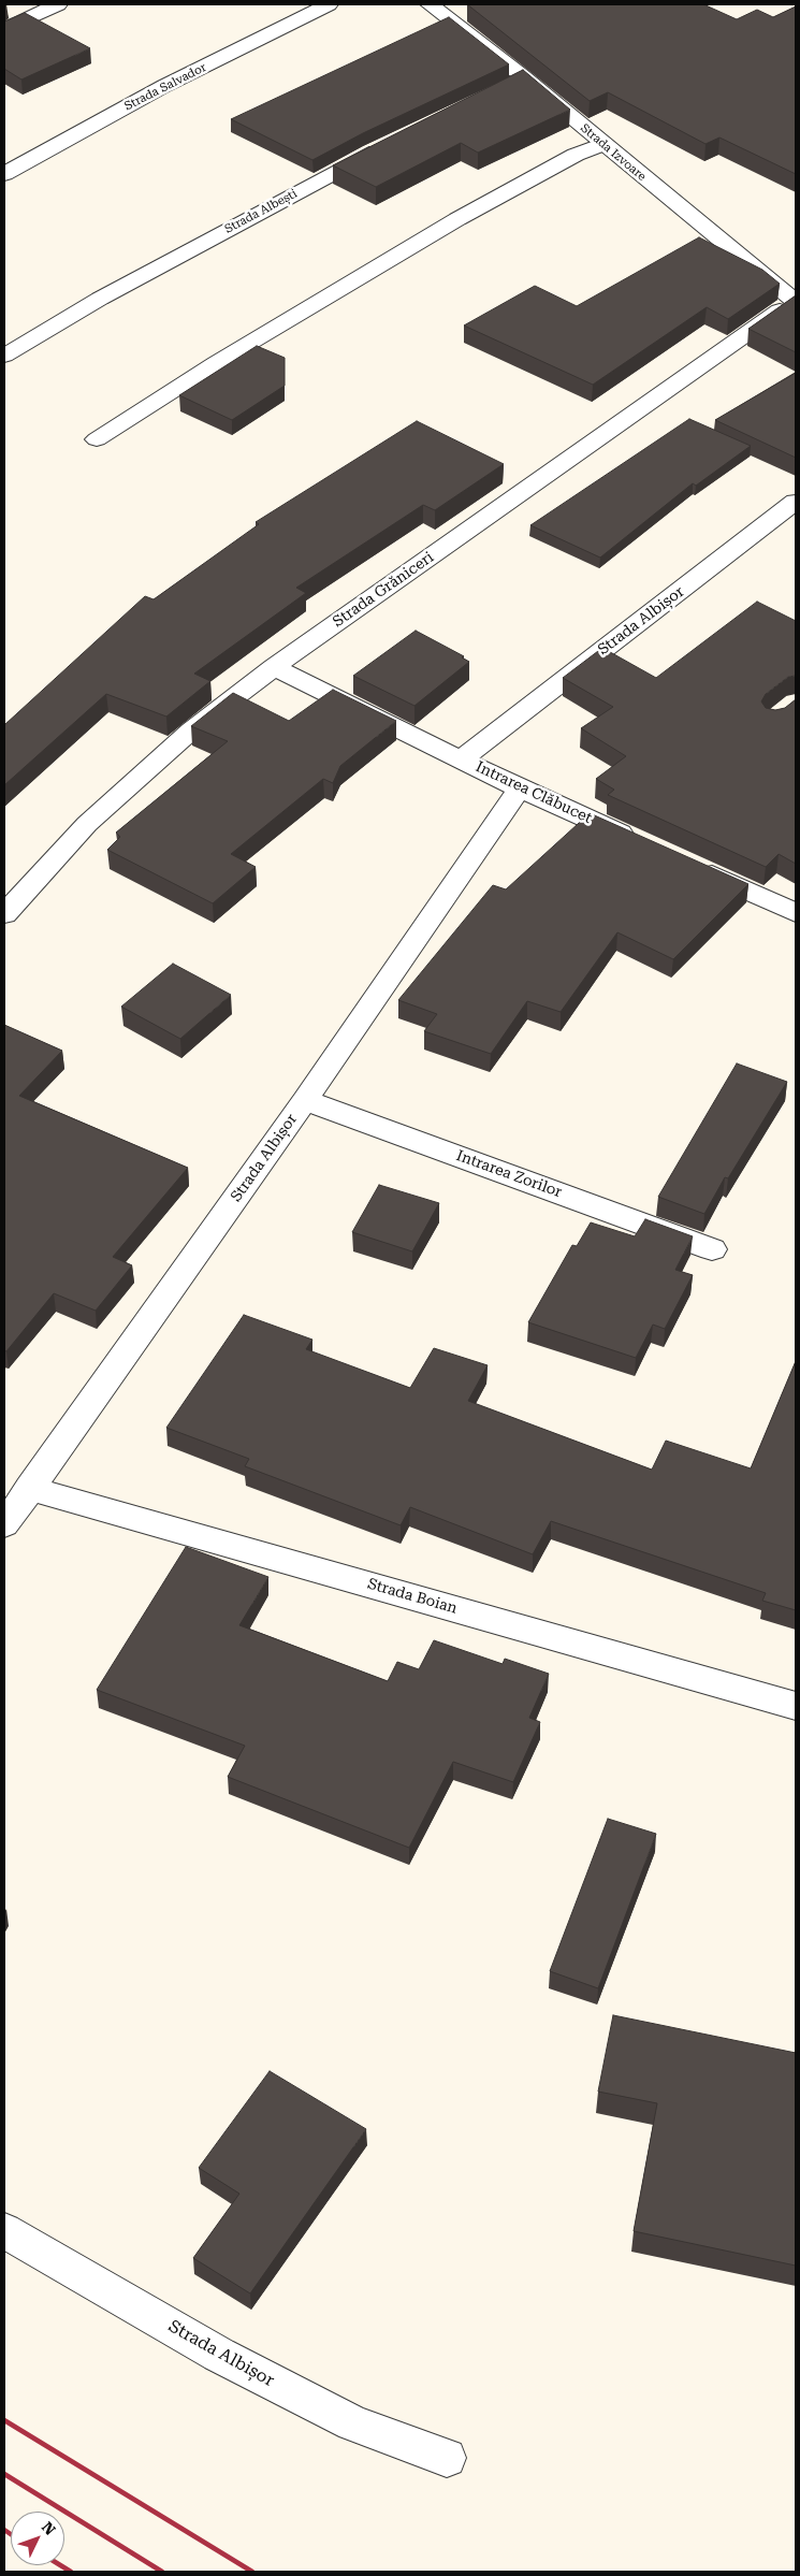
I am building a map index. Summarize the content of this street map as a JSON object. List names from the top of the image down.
{
  "streets": {
    "street": [
      "Strada Salvador",
      "Strada Izvoare",
      "Strada Albești",
      "Strada Grăniceri",
      "Strada Albișor",
      "Intrarea Clăbucet",
      "Intrarea Zorilor",
      "Strada Boian"
    ]
  },
  "crossings": [
    ["Strada Izvoare", "Strada Grăniceri"],
    ["Strada Grăniceri", "Intrarea Clăbucet"],
    ["Strada Albișor", "Intrarea Clăbucet"],
    ["Strada Albișor", "Intrarea Zorilor"],
    ["Strada Albișor", "Strada Boian"]
  ],
  "north": "top right"
}
